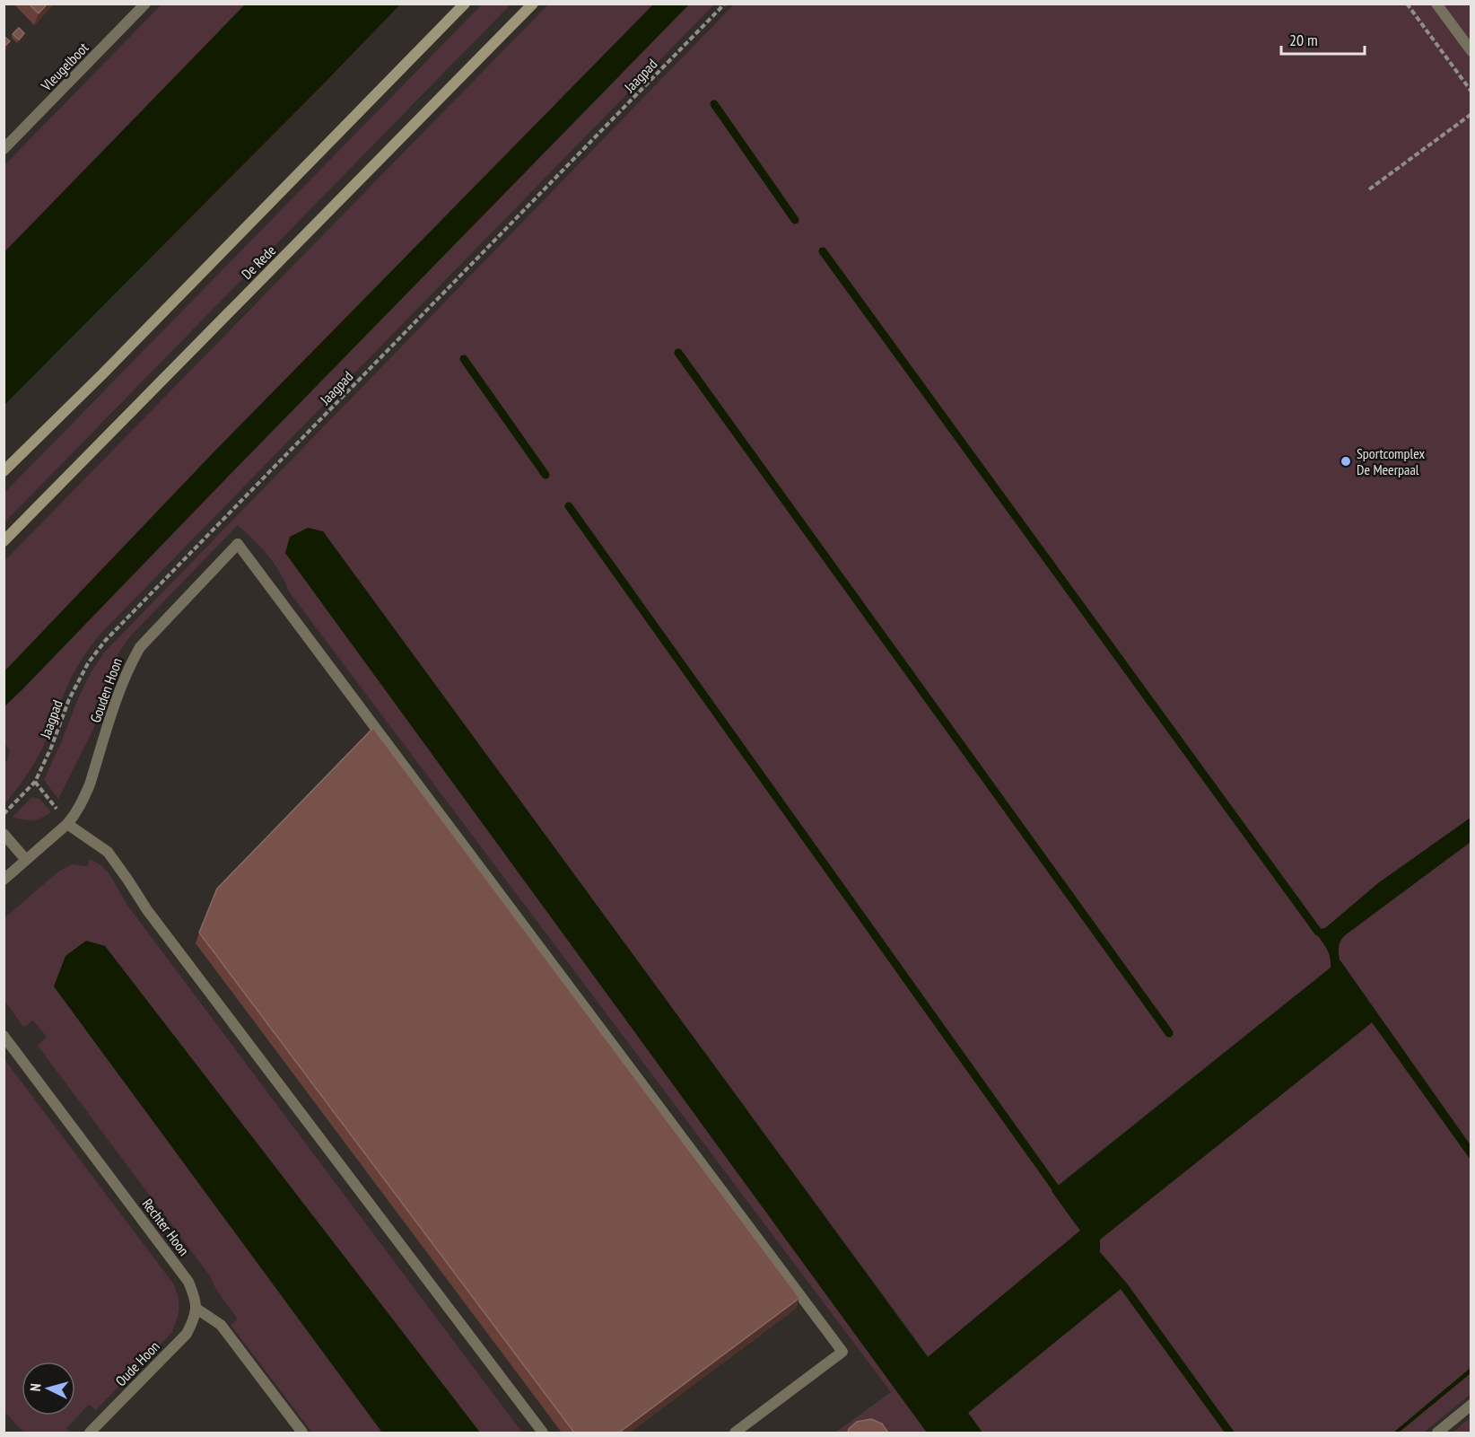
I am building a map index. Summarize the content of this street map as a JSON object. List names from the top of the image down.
{
  "streets": {
    "main road": ["De Rede"],
    "street": [
      "Vleugelboot",
      "Gouden Hoon",
      "Rechter Hoon",
      "Oude Hoon"
    ],
    "path": ["Jaagpad"]
  },
  "crossings": [
    ["Rechter Hoon", "Oude Hoon"]
  ],
  "places": ["Sportcomplex De Meerpaal"],
  "scale_bar": "20 m",
  "north": "left"
}
